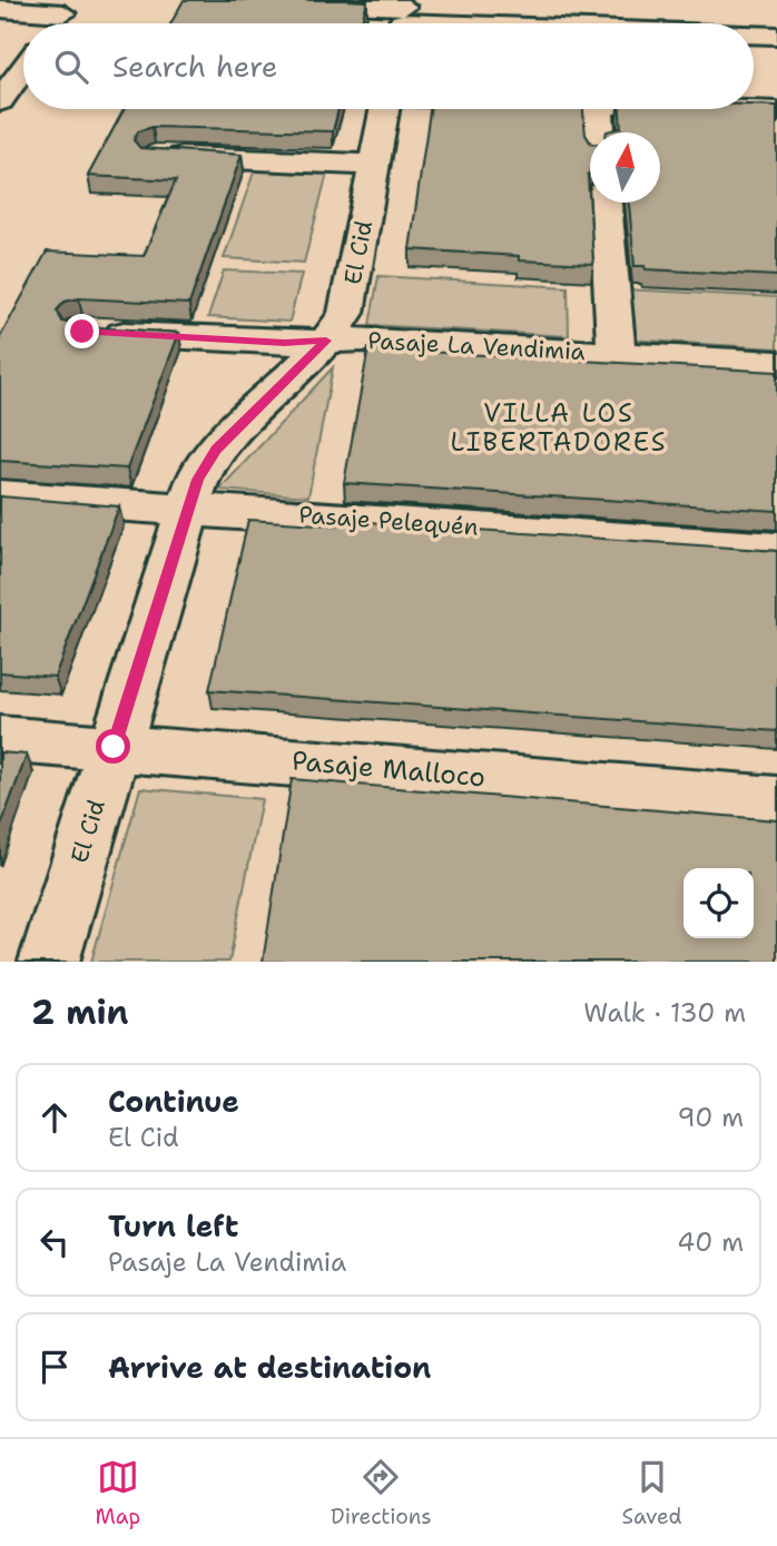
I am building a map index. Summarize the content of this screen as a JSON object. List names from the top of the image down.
{
  "streets": {
    "street": [
      "El Cid",
      "Pasaje La Vendimia",
      "Pasaje Pelequén",
      "Pasaje Malloco"
    ]
  },
  "crossings": [
    ["El Cid", "Pasaje La Vendimia"],
    ["El Cid", "Pasaje Pelequén"],
    ["El Cid", "Pasaje Malloco"]
  ],
  "districts": ["VILLA LOS LIBERTADORES"],
  "north": "top",
  "page": {
    "search": "Search here",
    "heading": ["2 min", "Walk · 130 m"],
    "list": [
      ["Continue", "El Cid", "90 m"],
      ["Turn left", "Pasaje La Vendimia", "40 m"],
      "Arrive at destination"
    ],
    "nav": ["Map", "Directions", "Saved"]
  }
}
